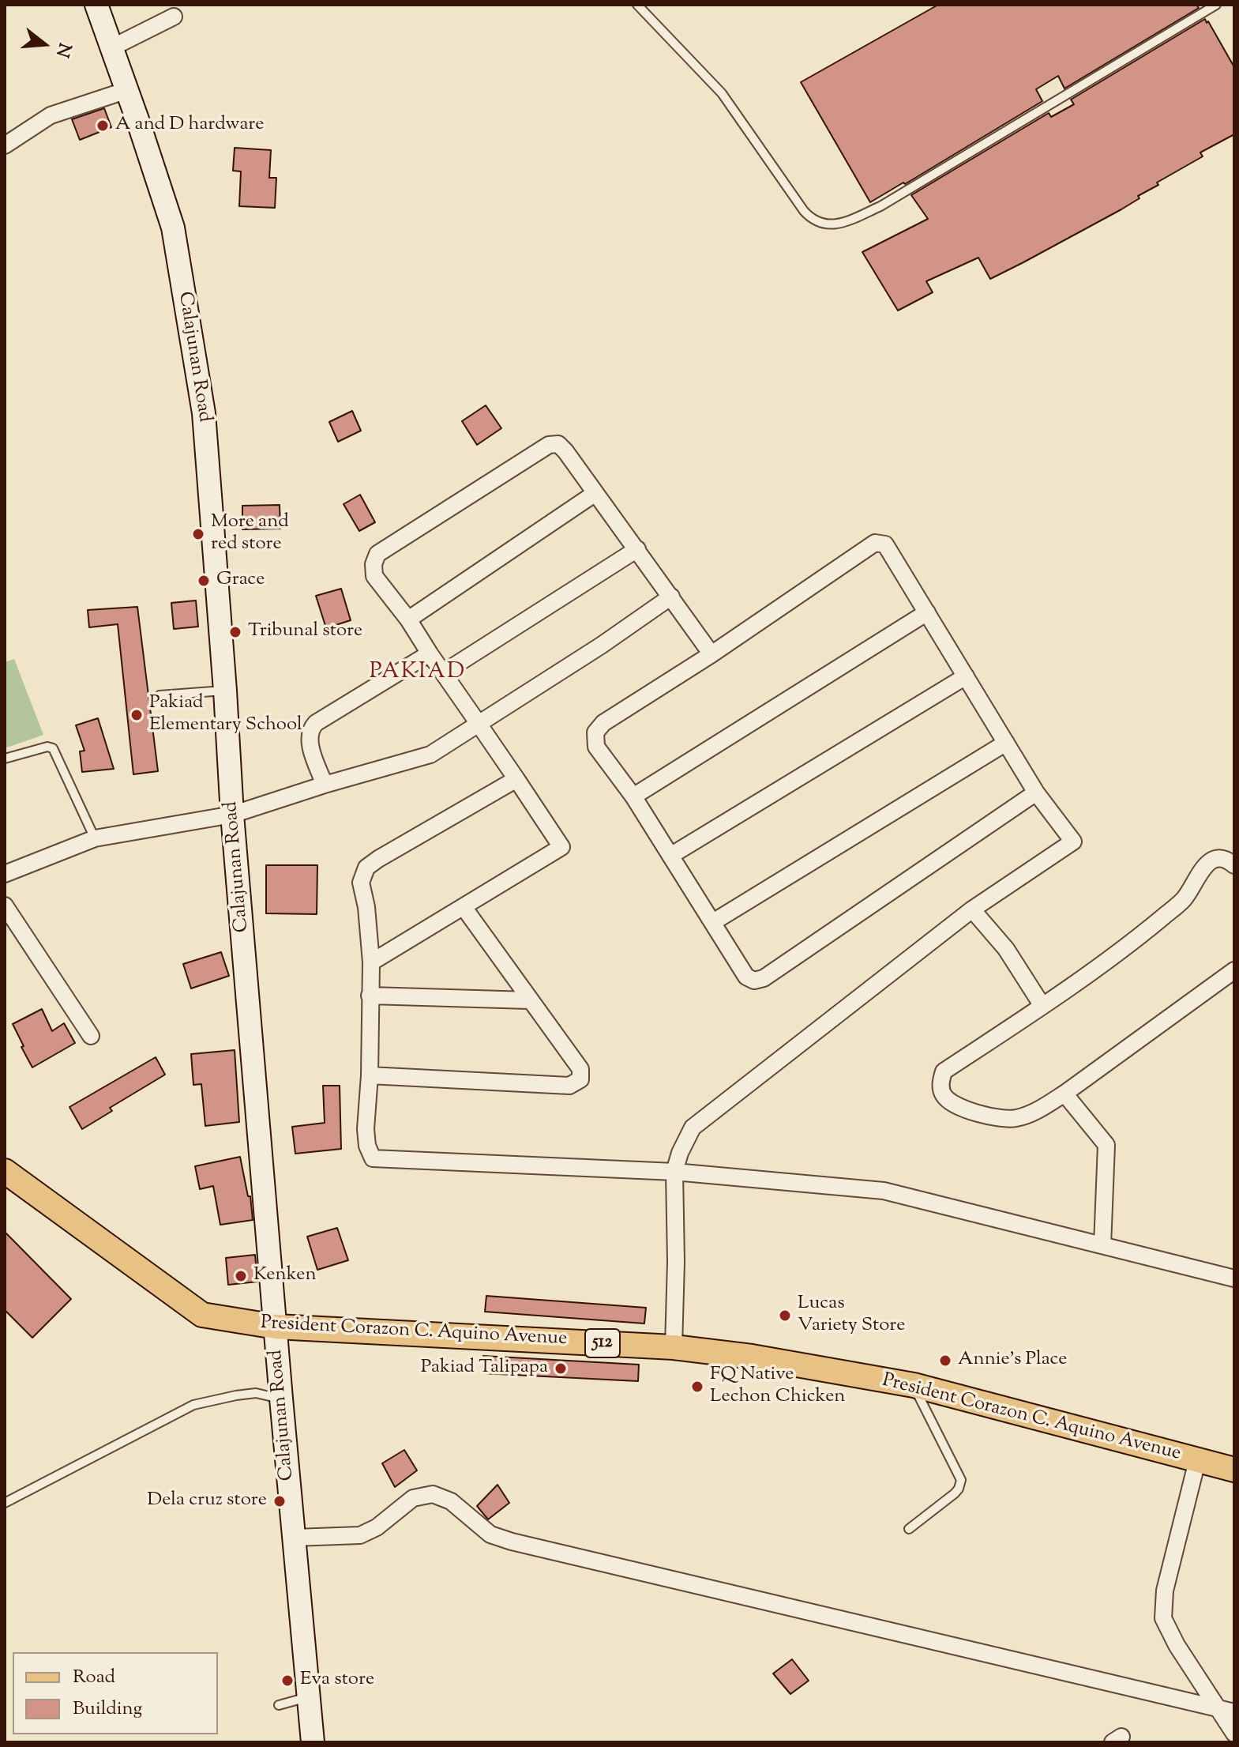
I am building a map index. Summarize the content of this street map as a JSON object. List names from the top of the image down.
{
  "streets": {
    "main road": ["Calajunan Road", "President Corazon C. Aquino Avenue", "512"]
  },
  "crossings": [
    ["Calajunan Road", "President Corazon C. Aquino Avenue"]
  ],
  "districts": ["PAKIAD"],
  "places": [
    "A and D hardware",
    "More and red store",
    "Grace",
    "Tribunal store",
    "Pakiad Elementary School",
    "Kenken",
    "Lucas Variety Store",
    "Annie's Place",
    "Pakiad Talipapa",
    "FQ Native Lechon Chicken",
    "Dela cruz store",
    "Eva store"
  ],
  "legend": ["Road", "Building"],
  "north": "right"
}
